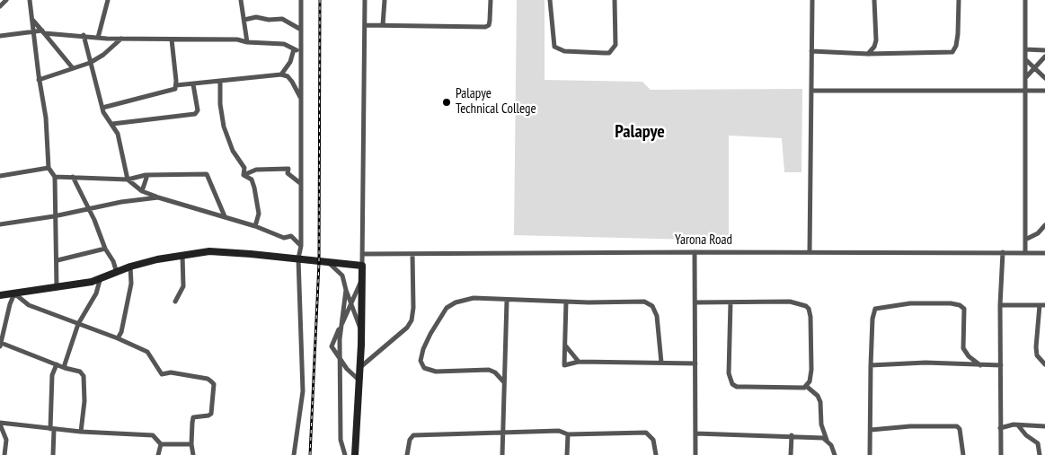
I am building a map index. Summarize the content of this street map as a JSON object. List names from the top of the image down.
{
  "streets": {
    "street": ["Yarona Road"]
  },
  "districts": ["Palapye"],
  "places": ["Palapye Technical College"]
}
